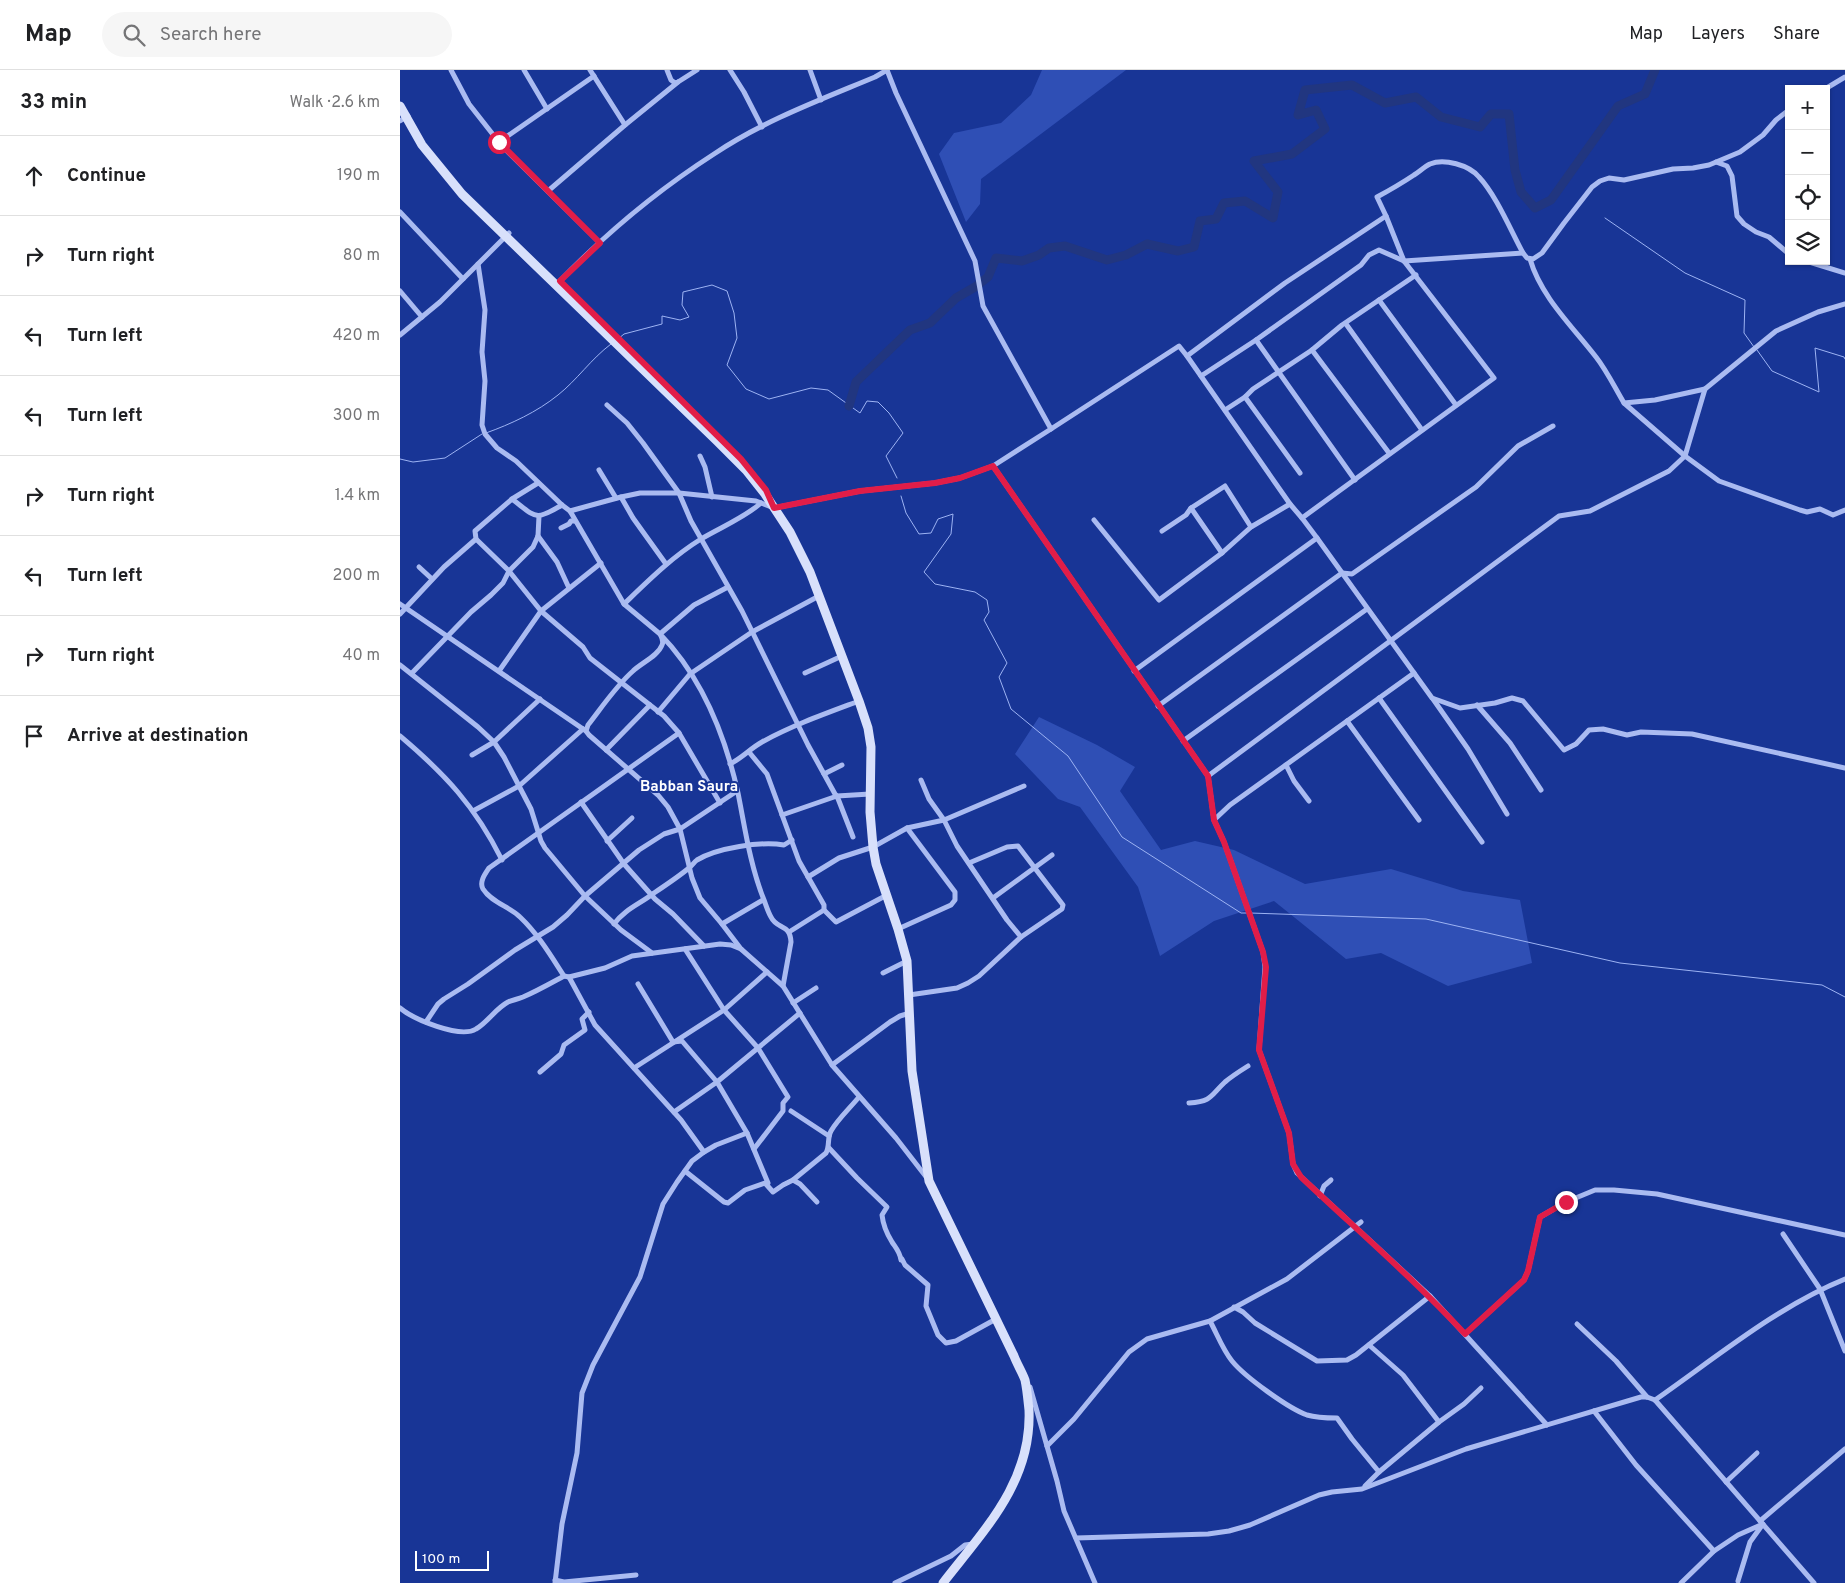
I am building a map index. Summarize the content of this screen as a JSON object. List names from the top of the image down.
{
  "districts": ["Babban Saura"],
  "scale_bar": "100 m",
  "page": {
    "header": "Map",
    "search": "Search here",
    "nav": ["Map", "Layers", "Share"],
    "heading": ["33 min", "Walk · 2.6 km"],
    "map_buttons": ["+", "−"],
    "list": [
      ["Continue", "190 m"],
      ["Turn right", "80 m"],
      ["Turn left", "420 m"],
      ["Turn left", "300 m"],
      ["Turn right", "1.4 km"],
      ["Turn left", "200 m"],
      ["Turn right", "40 m"],
      "Arrive at destination"
    ],
    "scale": "100 m"
  }
}
